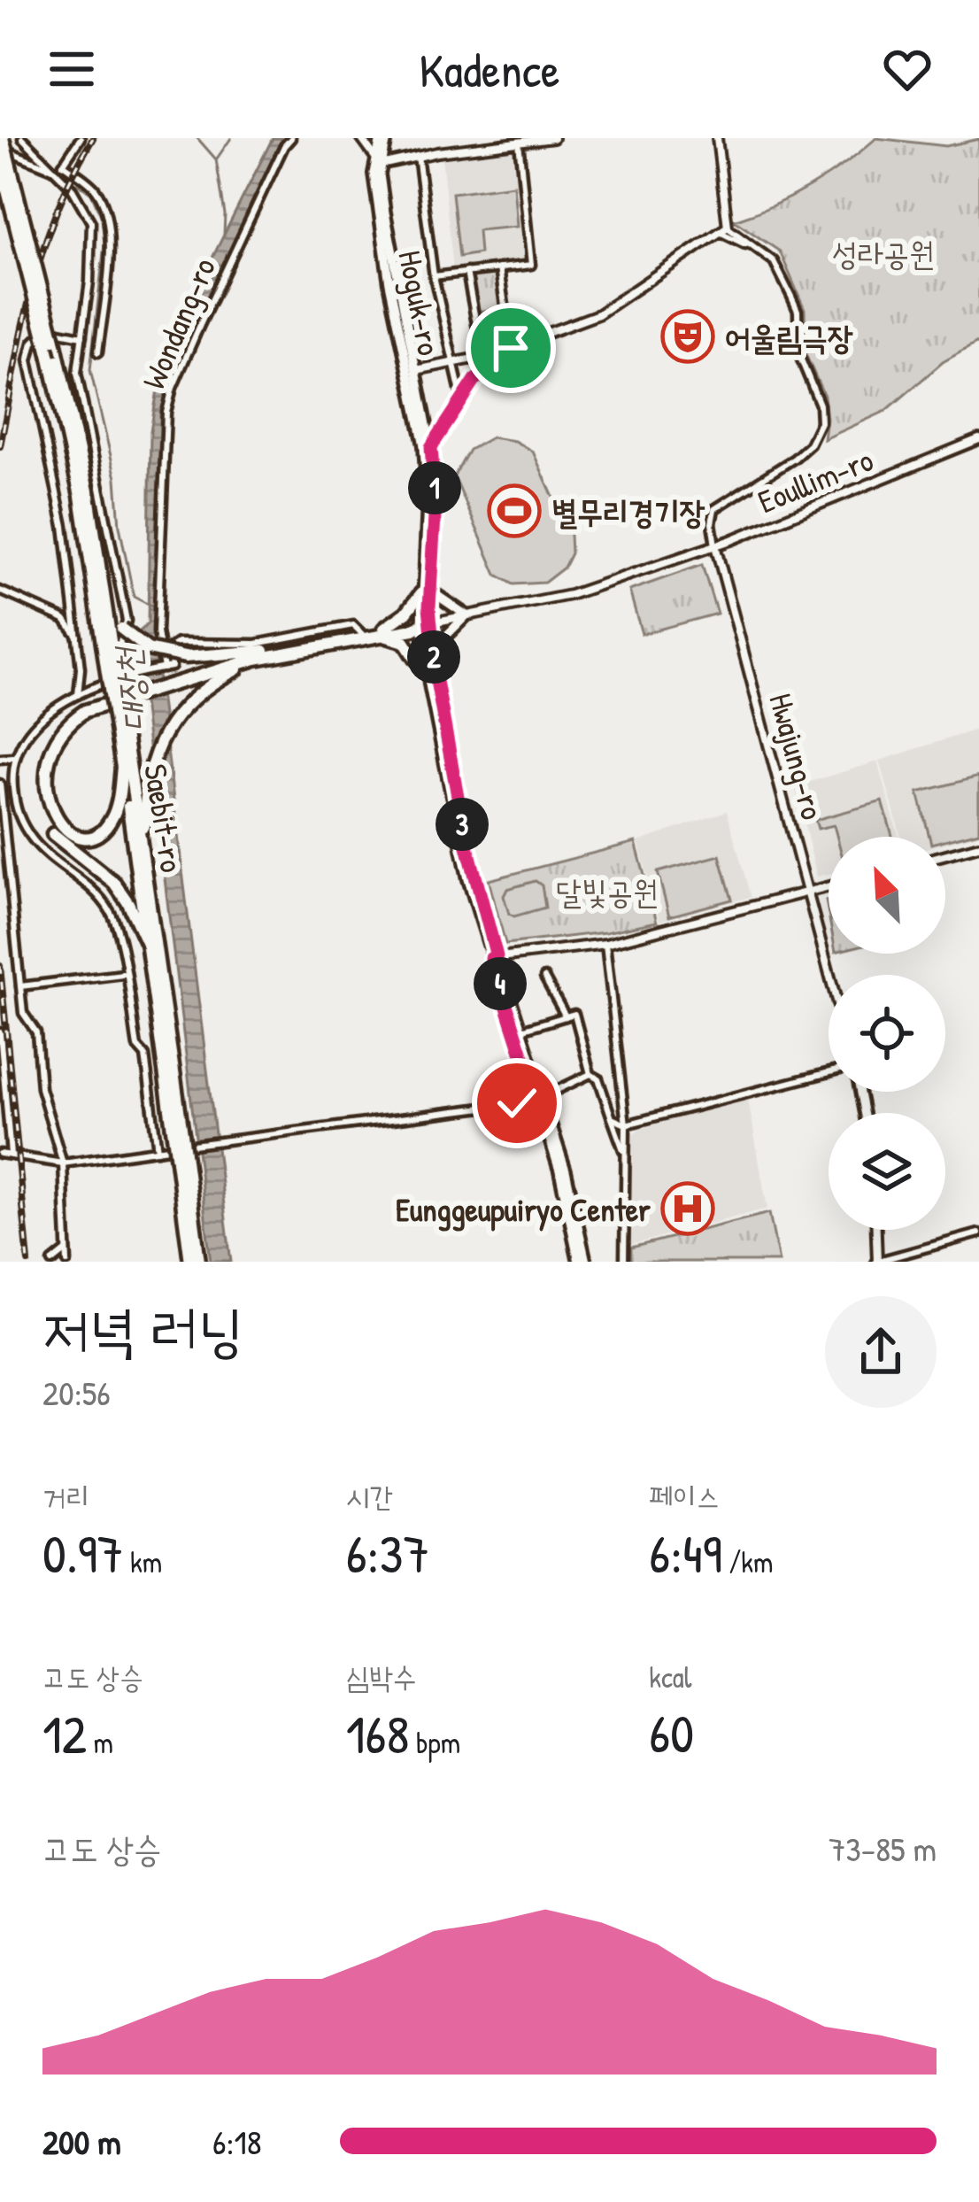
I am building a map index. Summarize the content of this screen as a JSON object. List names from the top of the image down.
{
  "streets": {
    "highway": ["Saebit-ro"],
    "main road": ["Hoguk-ro", "Eoullim-ro", "Hwajung-ro"],
    "street": ["Wondang-ro"]
  },
  "crossings": [
    ["Hoguk-ro", "Eoullim-ro"],
    ["Eoullim-ro", "Hwajung-ro"]
  ],
  "water": ["대장천"],
  "parks": ["성라공원", "달빛공원"],
  "places": {
    "theatre": ["어울림극장"],
    "sports": ["별무리경기장"],
    "hospital": ["Eunggeupuiryo Center"]
  },
  "north": "top left",
  "page": {
    "header": "Kadence",
    "pins": [
      "1",
      "2",
      "3",
      "4"
    ],
    "heading": ["저녁 러닝", "20:56"],
    "stats": [
      ["거리", "0.97 km"],
      ["시간", "6:37"],
      ["페이스", "6:49 /km"],
      ["고도 상승", "12 m"],
      ["심박수", "168 bpm"],
      ["kcal", "60"]
    ],
    "chart": ["고도 상승", "73–85 m"],
    "list": [
      {
        "name": "200 m",
        "note": "6:18"
      }
    ]
  }
}
